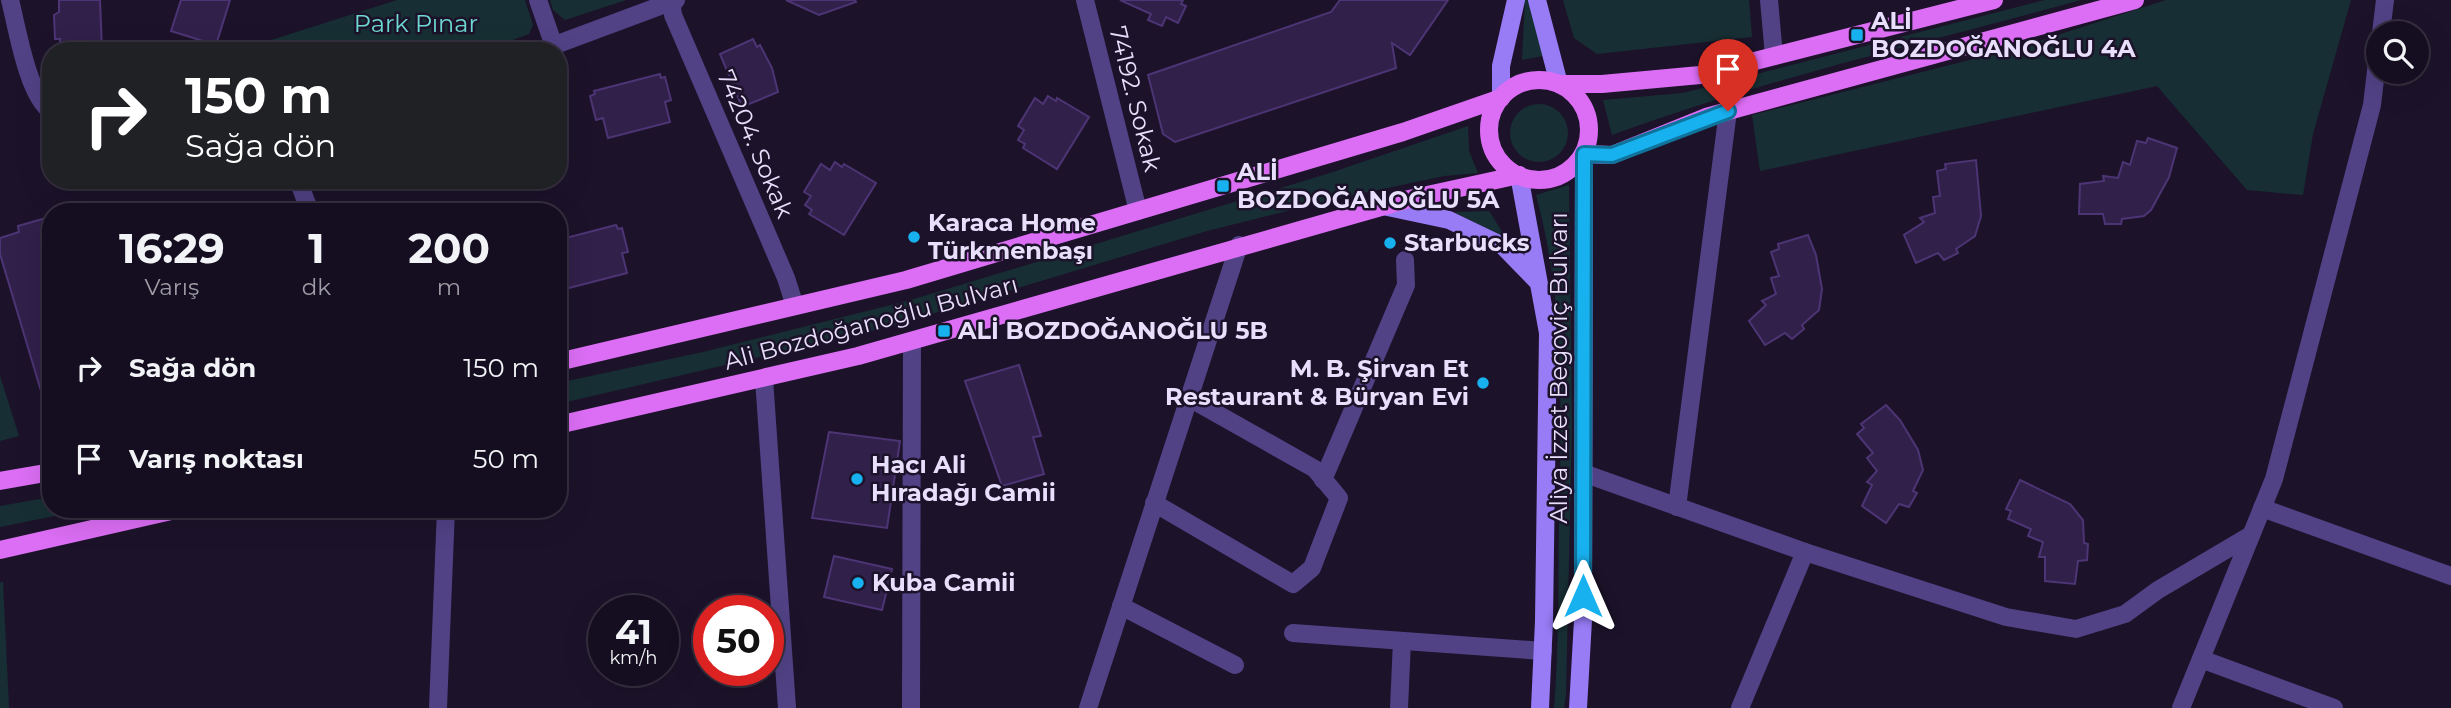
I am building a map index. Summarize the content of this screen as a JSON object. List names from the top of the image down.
{
  "streets": {
    "main road": ["Ali Bozdoğanoğlu Bulvarı", "Aliya İzzet Begoviç Bulvarı"],
    "street": ["74192. Sokak", "74204. Sokak"]
  },
  "crossings": [
    ["74192. Sokak", "Ali Bozdoğanoğlu Bulvarı"],
    ["74204. Sokak", "Ali Bozdoğanoğlu Bulvarı"],
    ["Ali Bozdoğanoğlu Bulvarı", "Aliya İzzet Begoviç Bulvarı"]
  ],
  "parks": ["Park Pınar"],
  "places": {
    "transit": ["ALİ BOZDOĞANOĞLU 4A", "ALİ BOZDOĞANOĞLU 5A", "ALİ BOZDOĞANOĞLU 5B"],
    "other": [
      "Karaca Home Türkmenbaşı",
      "Starbucks",
      "M. B. Şirvan Et Restaurant & Büryan Evi",
      "Hacı Ali Hıradağı Camii",
      "Kuba Camii"
    ]
  },
  "page": {
    "turn": ["150 m", "Sağa dön"],
    "eta": [
      "16:29",
      "Varış",
      "1",
      "dk",
      "200",
      "m"
    ],
    "list": [
      {
        "name": "Sağa dön",
        "value": "150 m"
      },
      {
        "name": "Varış noktası",
        "value": "50 m"
      }
    ],
    "speed": "41 km/h",
    "limit": "50"
  }
}
